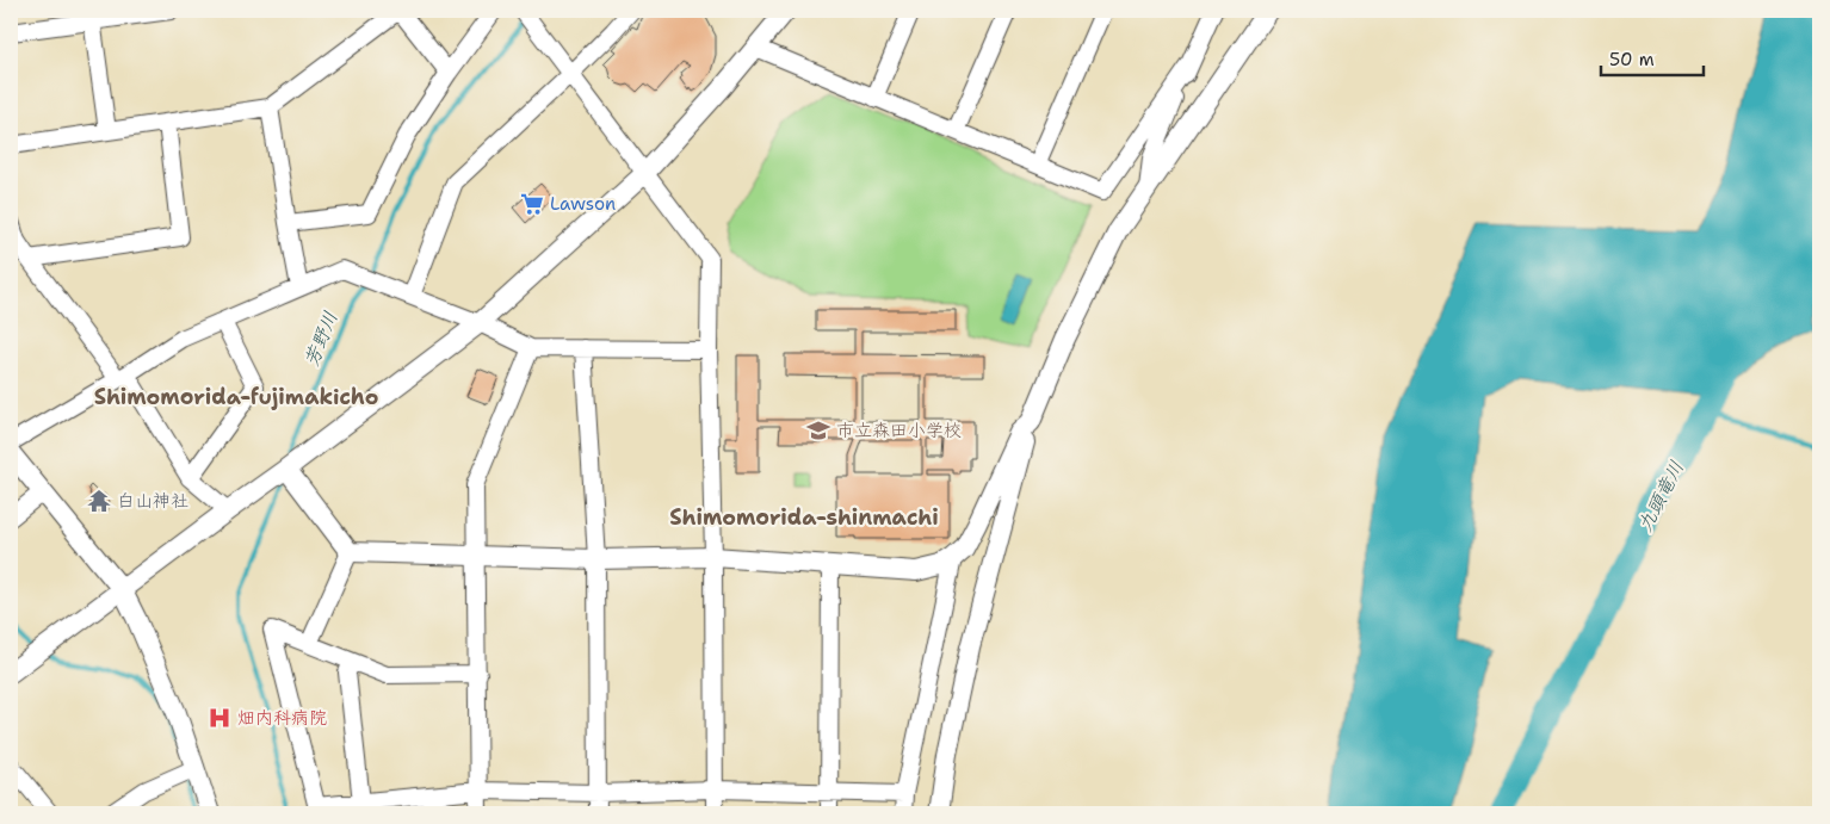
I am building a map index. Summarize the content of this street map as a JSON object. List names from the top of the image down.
{
  "districts": ["Shimomorida-fujimakicho", "Shimomorida-shinmachi"],
  "water": ["芳野川", "九頭竜川"],
  "places": {
    "supermarket": ["Lawson"],
    "school or university": ["市立森田小学校"],
    "temple": ["白山神社"],
    "hospital": ["畑内科病院"]
  },
  "scale_bar": "50 m"
}
